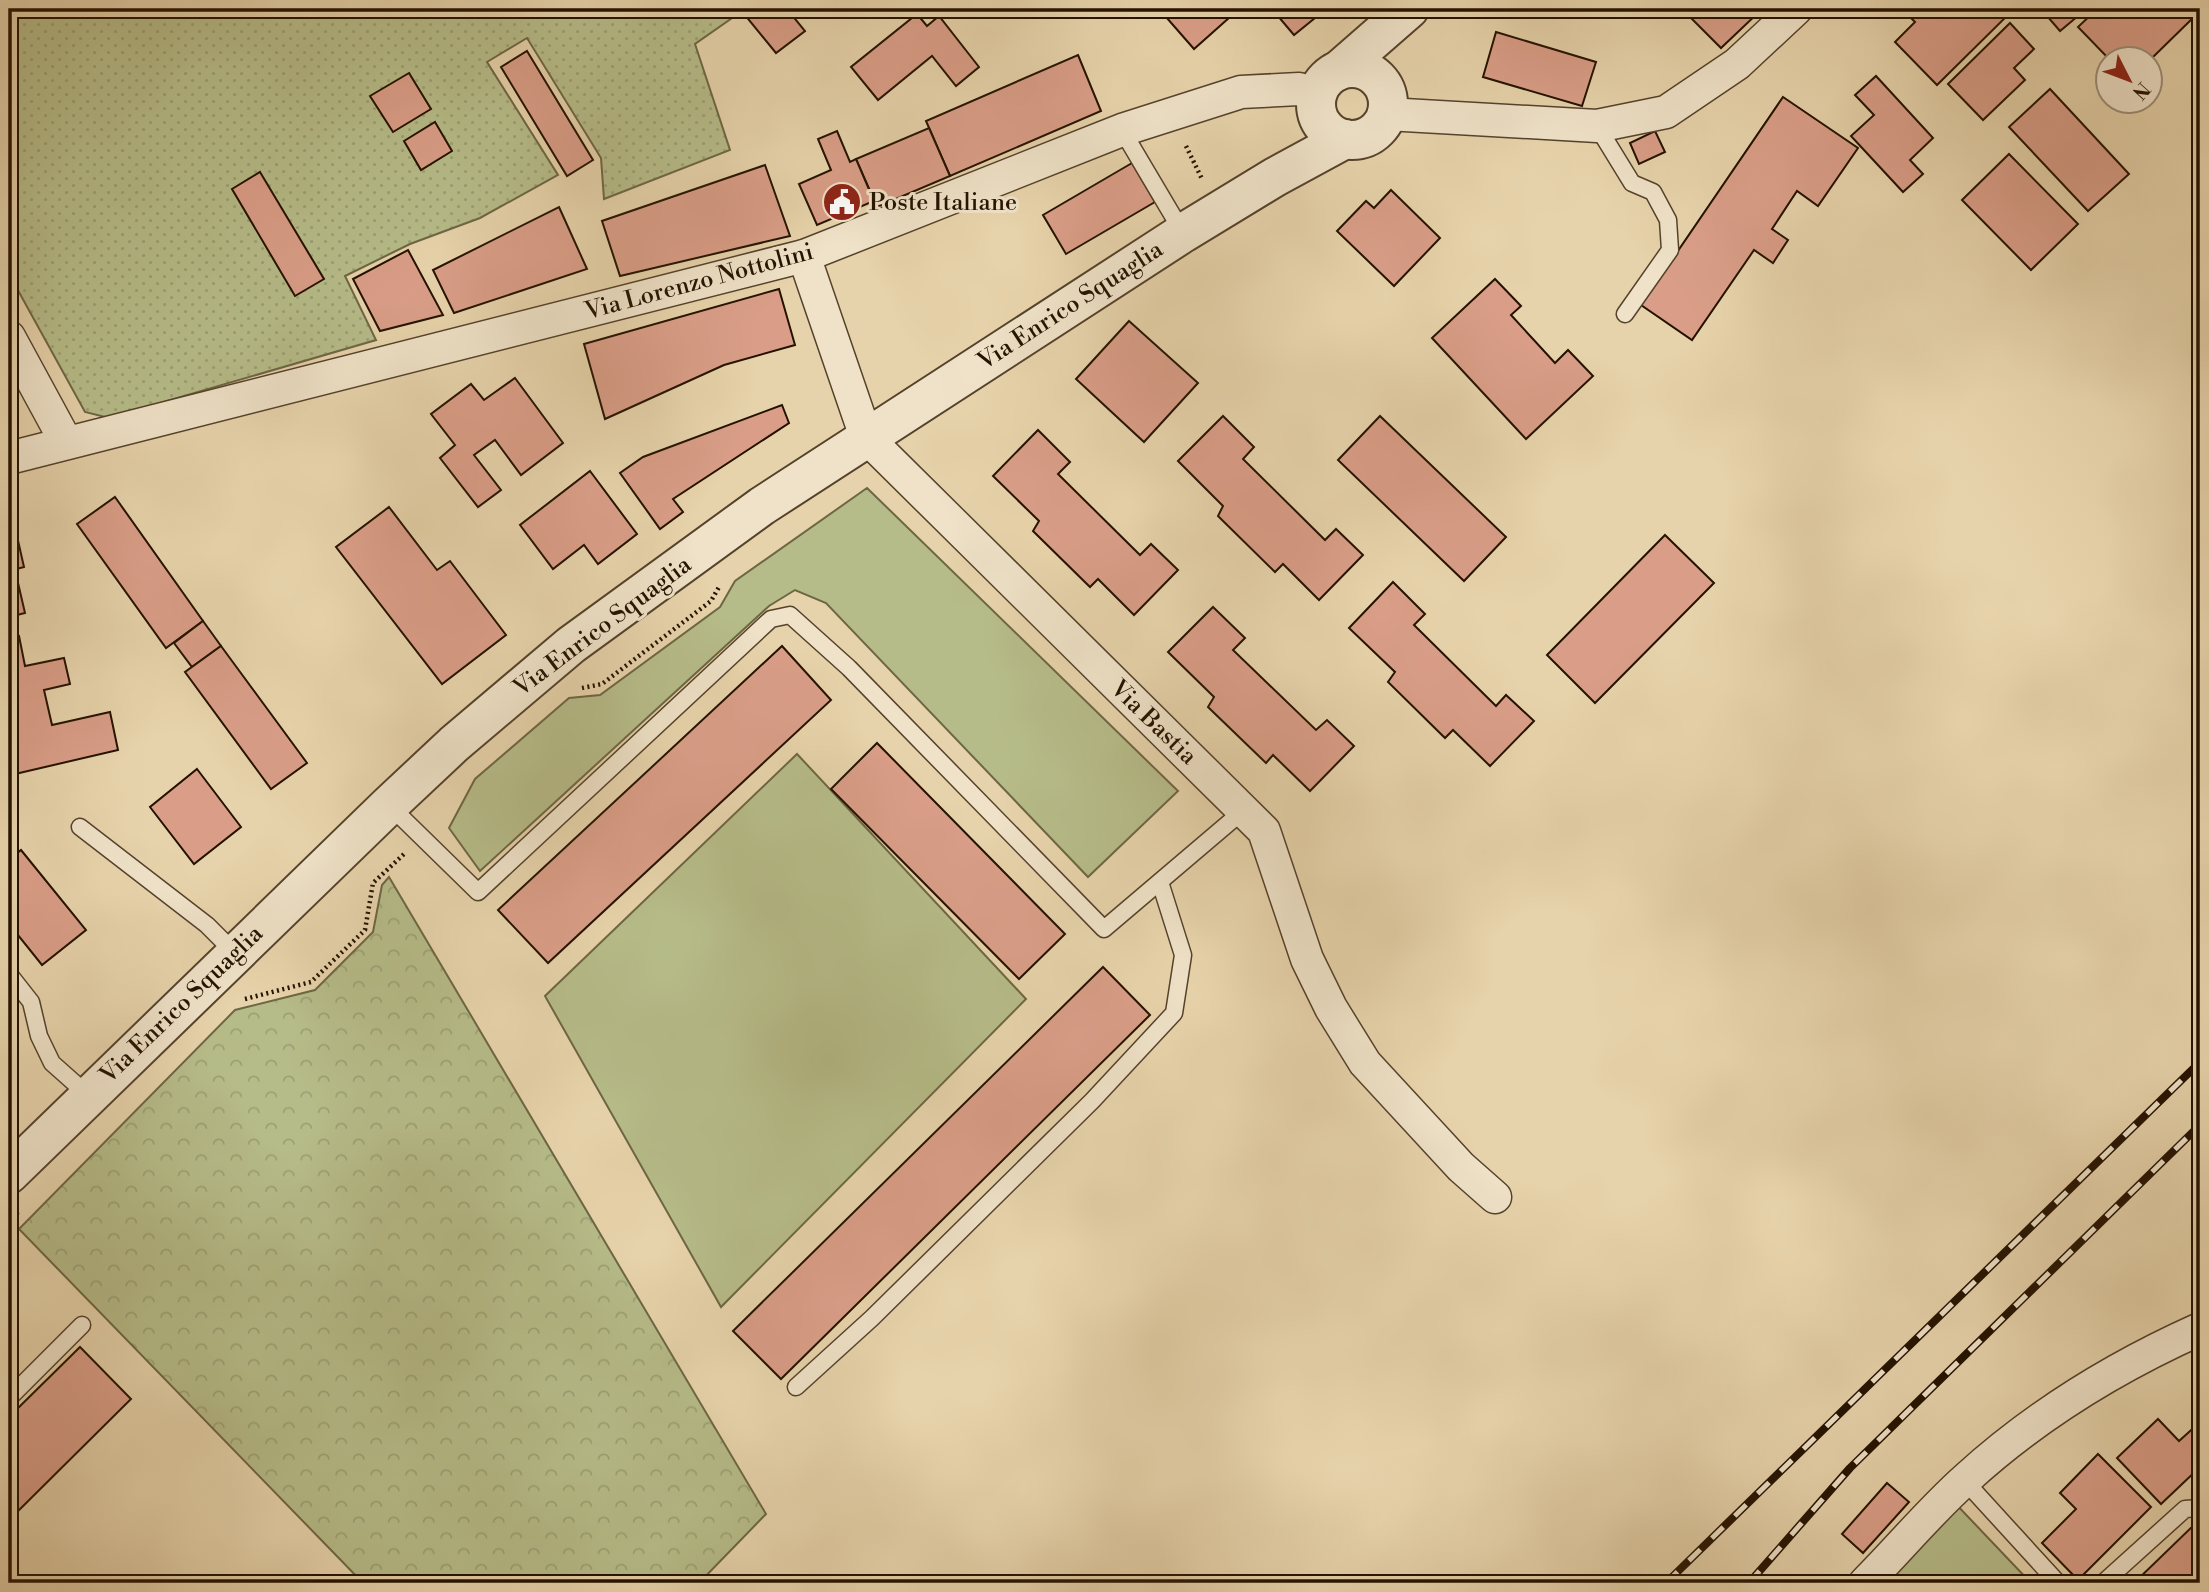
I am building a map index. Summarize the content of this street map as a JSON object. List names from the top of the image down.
{
  "streets": {
    "street": ["Via Lorenzo Nottolini", "Via Enrico Squaglia", "Via Bastia"]
  },
  "crossings": [
    ["Via Lorenzo Nottolini", "Via Enrico Squaglia"],
    ["Via Lorenzo Nottolini", "Via Bastia"],
    ["Via Enrico Squaglia", "Via Bastia"]
  ],
  "places": {
    "public building": ["Poste Italiane"]
  },
  "north": "bottom right"
}
